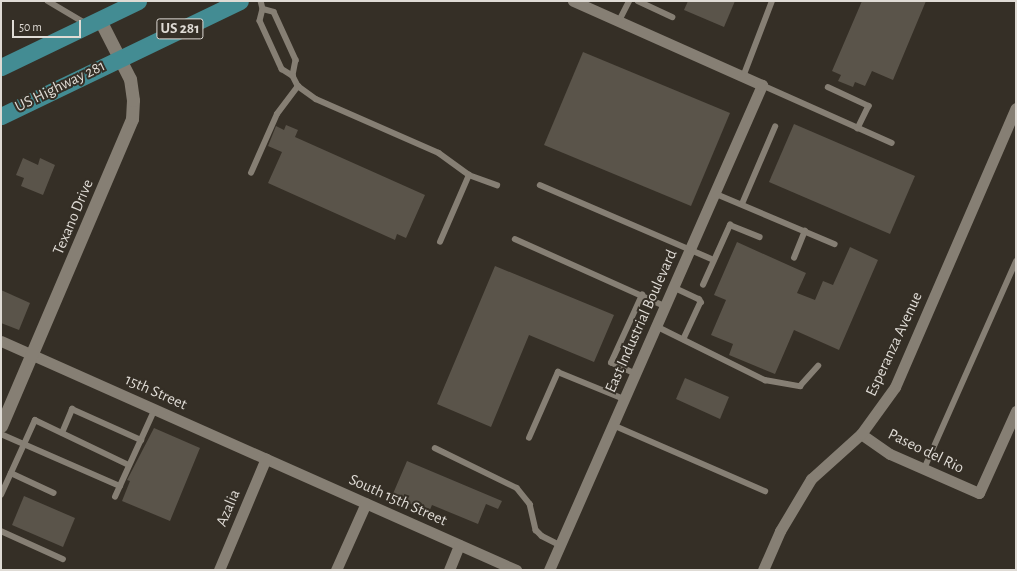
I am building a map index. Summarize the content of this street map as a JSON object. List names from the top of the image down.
{
  "streets": {
    "main road": ["US 281", "US Highway 281"],
    "street": [
      "Texano Drive",
      "East Industrial Boulevard",
      "Esperanza Avenue",
      "15th Street",
      "Paseo del Rio",
      "South 15th Street",
      "Azalia"
    ]
  },
  "crossings": [
    ["US 281", "US Highway 281"],
    ["US 281", "Texano Drive"],
    ["US Highway 281", "Texano Drive"],
    ["Texano Drive", "15th Street"],
    ["Esperanza Avenue", "Paseo del Rio"],
    ["15th Street", "South 15th Street"],
    ["15th Street", "Azalia"],
    ["South 15th Street", "Azalia"]
  ],
  "scale_bar": "50 m"
}
